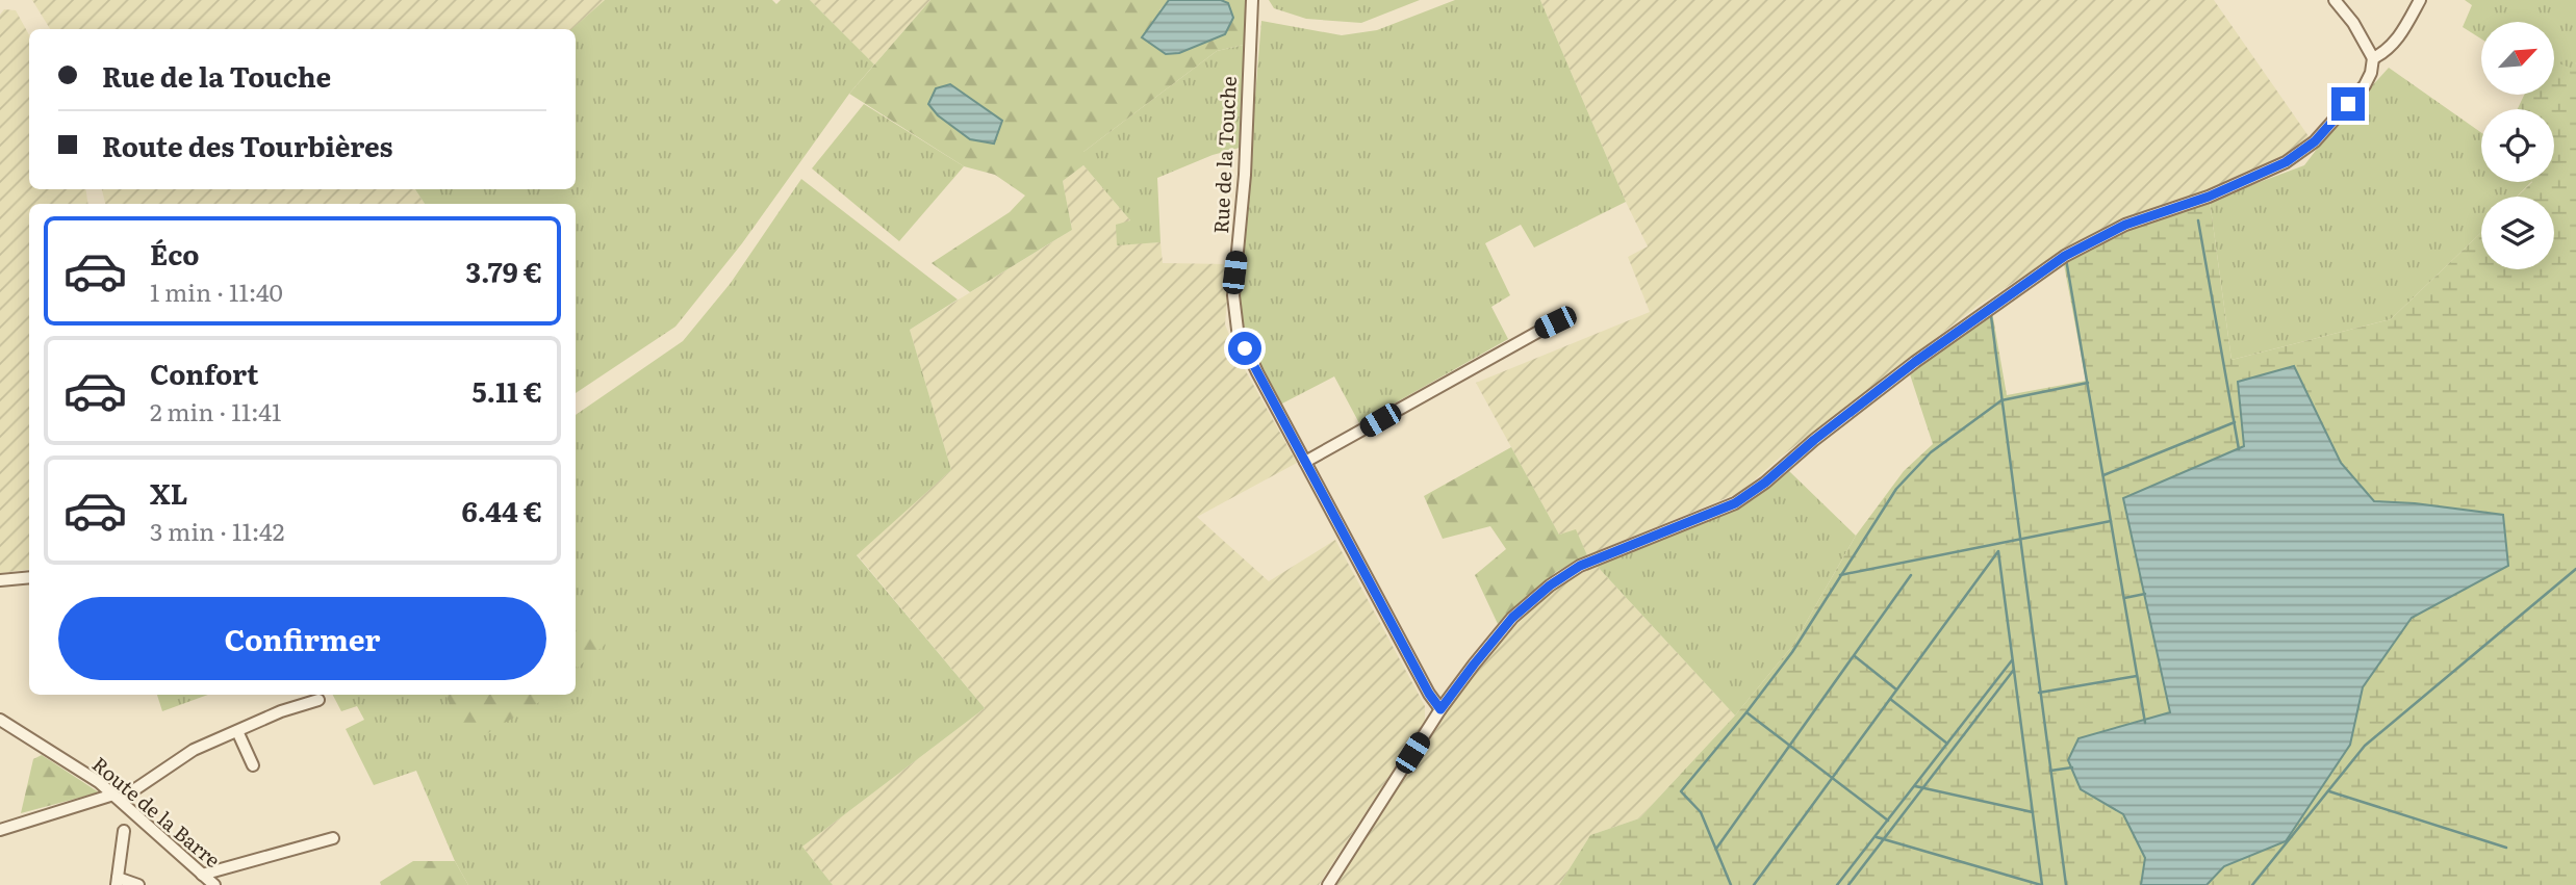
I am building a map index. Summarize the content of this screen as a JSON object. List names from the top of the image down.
{
  "streets": {
    "street": ["Rue de la Touche", "Route de la Barre"]
  },
  "north": "top right",
  "page": {
    "banner": ["Rue de la Touche", "Route des Tourbières"],
    "list": [
      {
        "name": "Éco",
        "note": "1 min · 11:40",
        "value": "3.79 €"
      },
      {
        "name": "Confort",
        "note": "2 min · 11:41",
        "value": "5.11 €"
      },
      {
        "name": "XL",
        "note": "3 min · 11:42",
        "value": "6.44 €"
      }
    ],
    "buttons": "Confirmer"
  }
}
